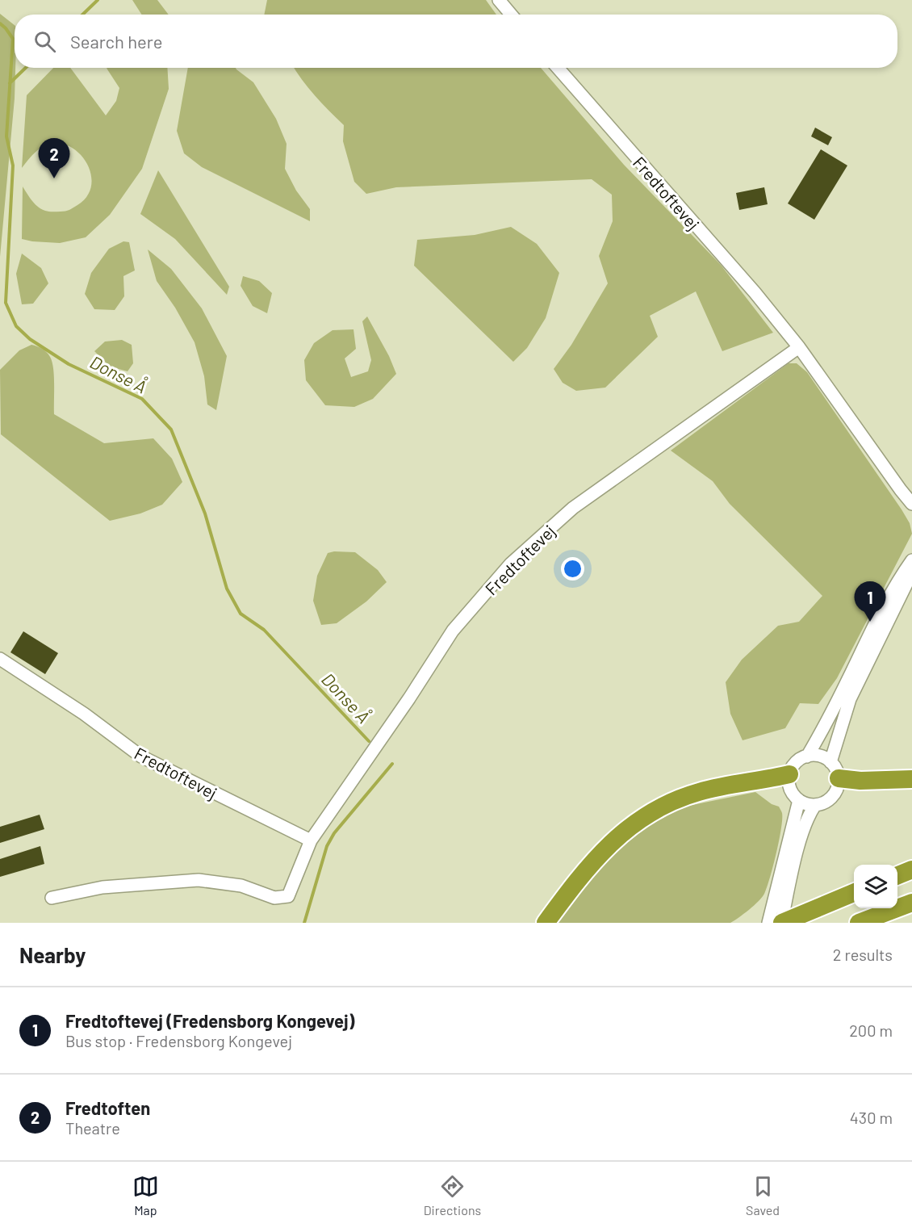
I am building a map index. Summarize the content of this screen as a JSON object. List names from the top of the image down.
{
  "streets": {
    "street": ["Fredtoftevej"]
  },
  "water": ["Donse Å"],
  "page": {
    "search": "Search here",
    "pins": ["2", "1"],
    "heading": ["Nearby", "2 results"],
    "list": [
      {
        "mark": "1",
        "name": "Fredtoftevej (Fredensborg Kongevej)",
        "note": "Bus stop · Fredensborg Kongevej",
        "value": "200 m"
      },
      {
        "mark": "2",
        "name": "Fredtoften",
        "note": "Theatre",
        "value": "430 m"
      }
    ],
    "nav": ["Map", "Directions", "Saved"]
  }
}
